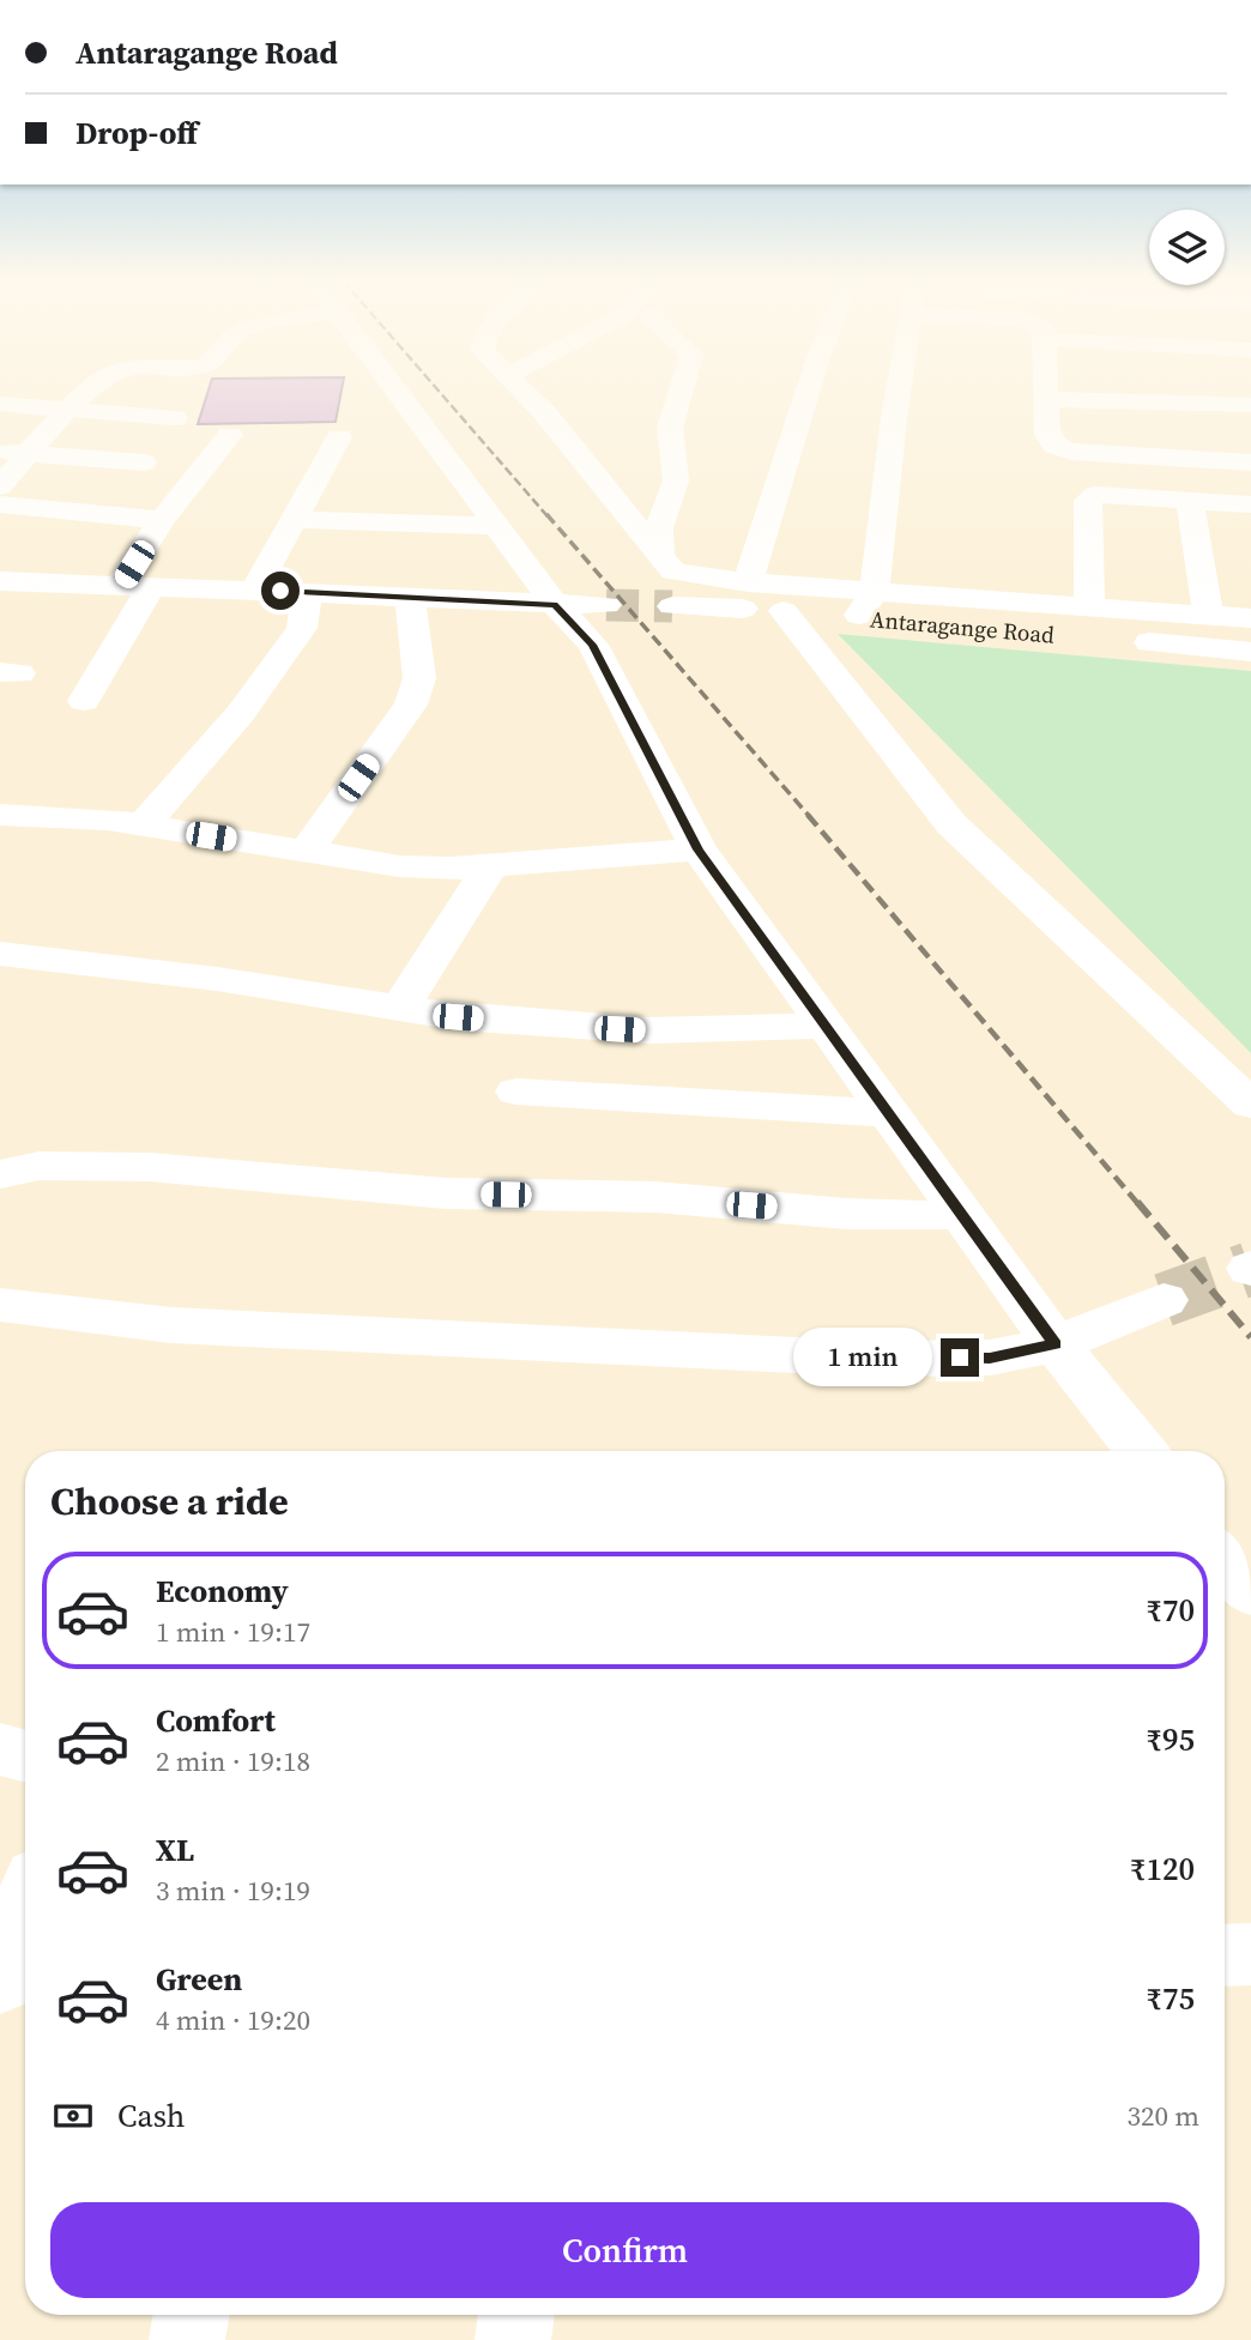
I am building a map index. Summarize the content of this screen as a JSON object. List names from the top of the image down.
{
  "streets": {
    "street": ["Antaragange Road"]
  },
  "page": {
    "banner": ["Antaragange Road", "Drop-off"],
    "bubble": "1 min",
    "heading": "Choose a ride",
    "list": [
      {
        "name": "Economy",
        "note": "1 min · 19:17",
        "value": "₹70"
      },
      {
        "name": "Comfort",
        "note": "2 min · 19:18",
        "value": "₹95"
      },
      {
        "name": "XL",
        "note": "3 min · 19:19",
        "value": "₹120"
      },
      {
        "name": "Green",
        "note": "4 min · 19:20",
        "value": "₹75"
      }
    ],
    "pay": ["Cash", "320 m"],
    "buttons": "Confirm"
  }
}
